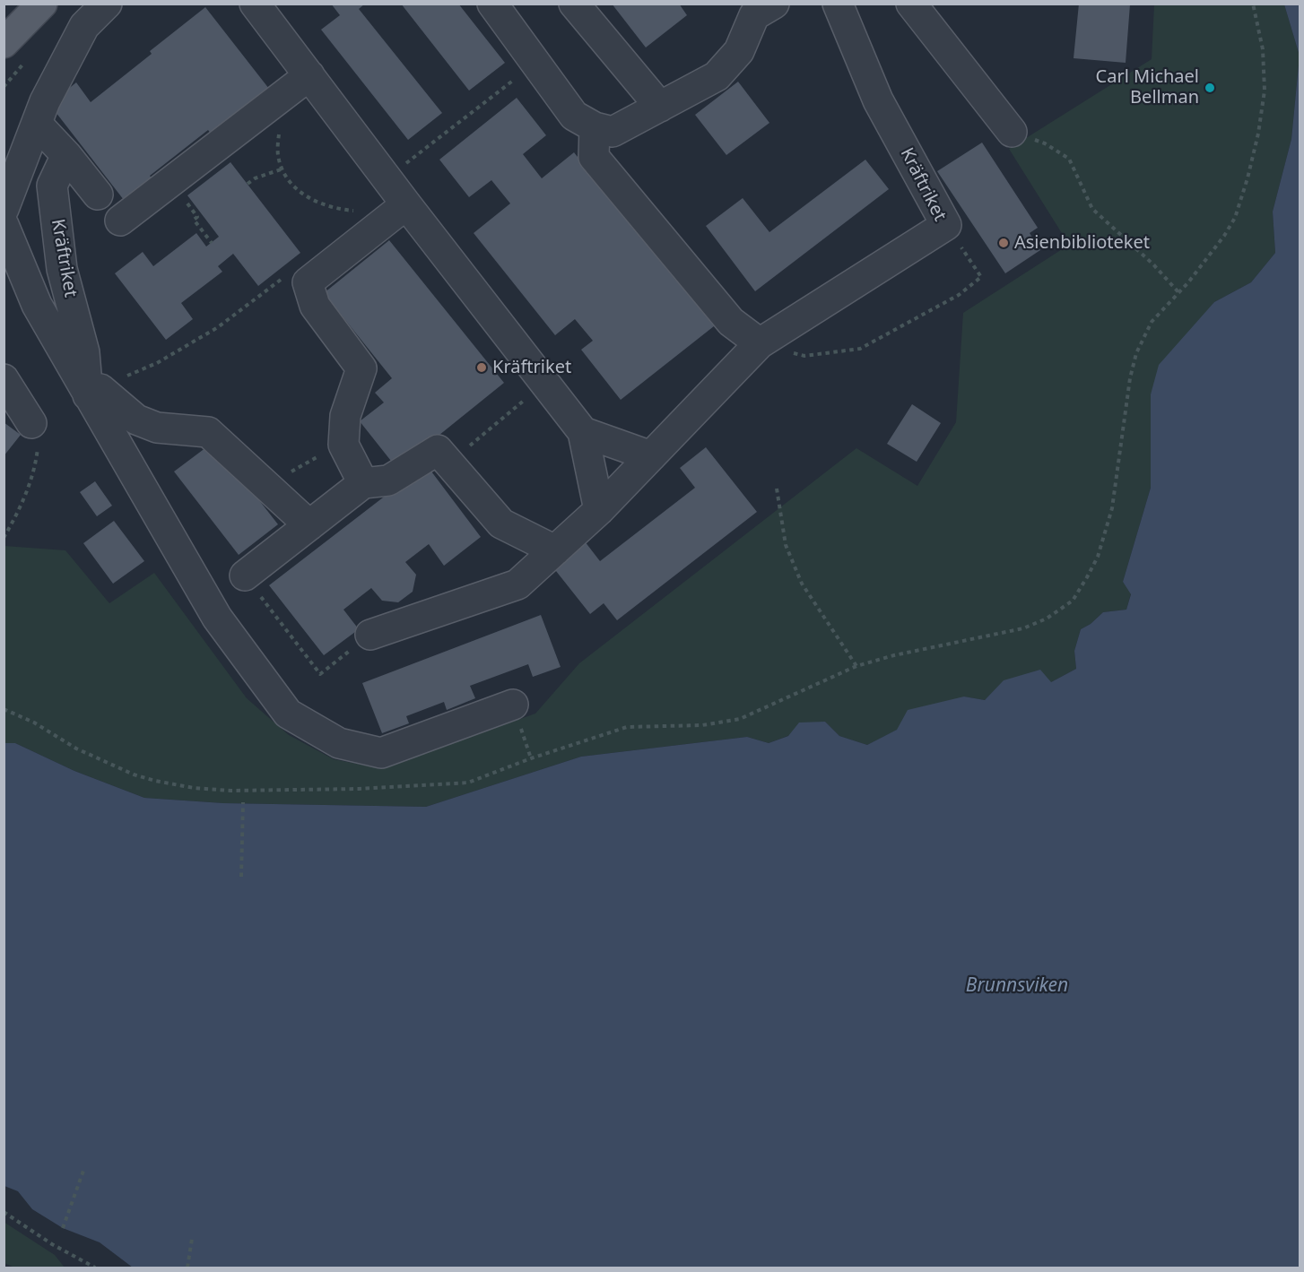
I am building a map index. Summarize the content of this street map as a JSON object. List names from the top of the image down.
{
  "streets": {
    "street": ["Kräftriket"]
  },
  "water": ["Brunnsviken"],
  "places": ["Carl Michael Bellman", "Asienbiblioteket", "Kräftriket"]
}
